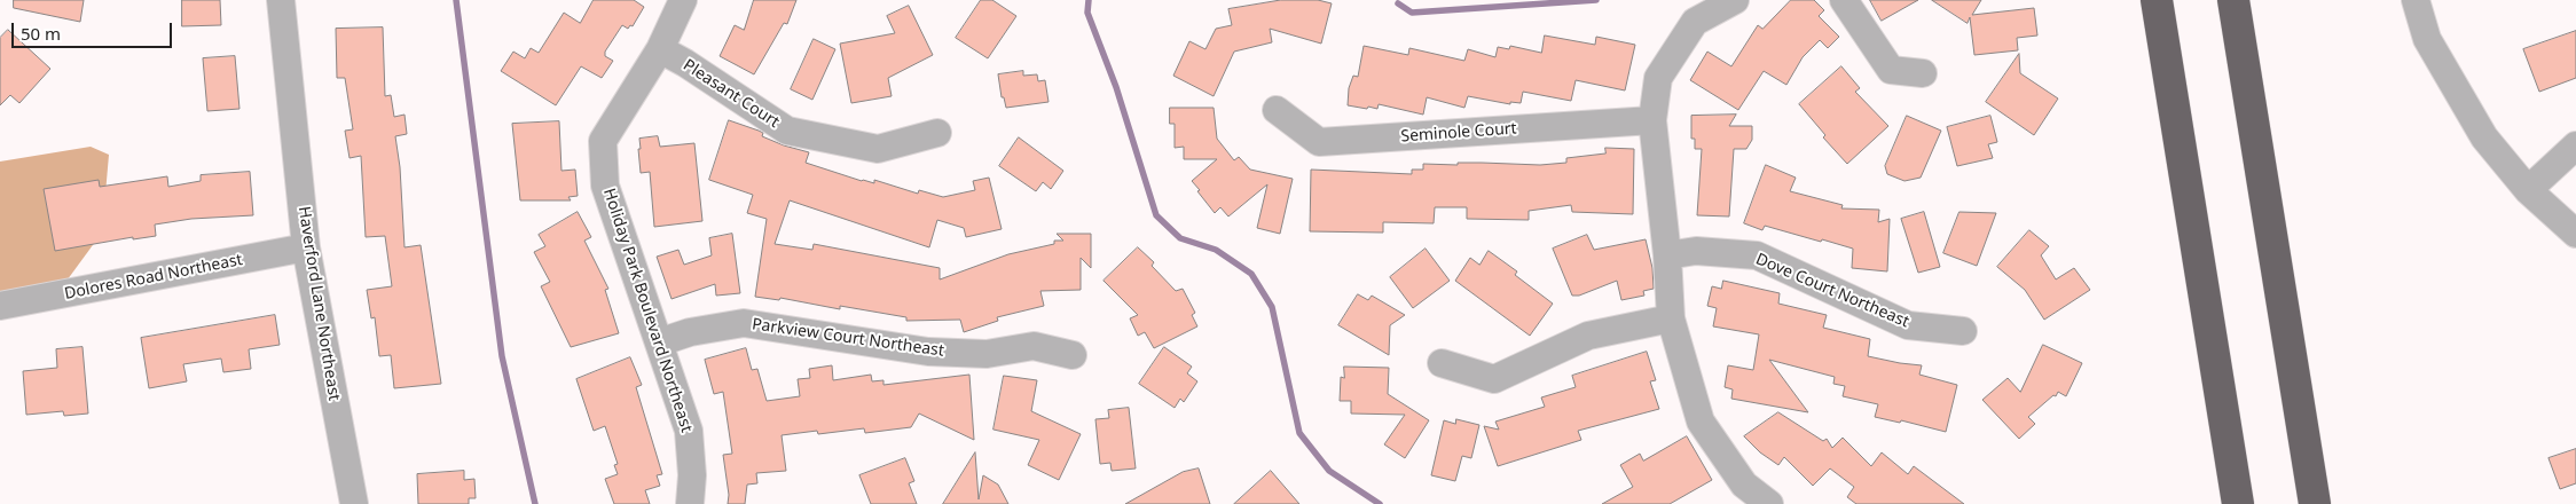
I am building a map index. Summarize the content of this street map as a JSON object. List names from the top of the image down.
{
  "streets": {
    "street": [
      "Pleasant Court",
      "Seminole Court",
      "Dolores Road Northeast",
      "Dove Court Northeast",
      "Haverford Lane Northeast",
      "Holiday Park Boulevard Northeast",
      "Parkview Court Northeast"
    ]
  },
  "crossings": [
    ["Pleasant Court", "Holiday Park Boulevard Northeast"],
    ["Dolores Road Northeast", "Haverford Lane Northeast"],
    ["Holiday Park Boulevard Northeast", "Parkview Court Northeast"]
  ],
  "scale_bar": "50 m"
}
